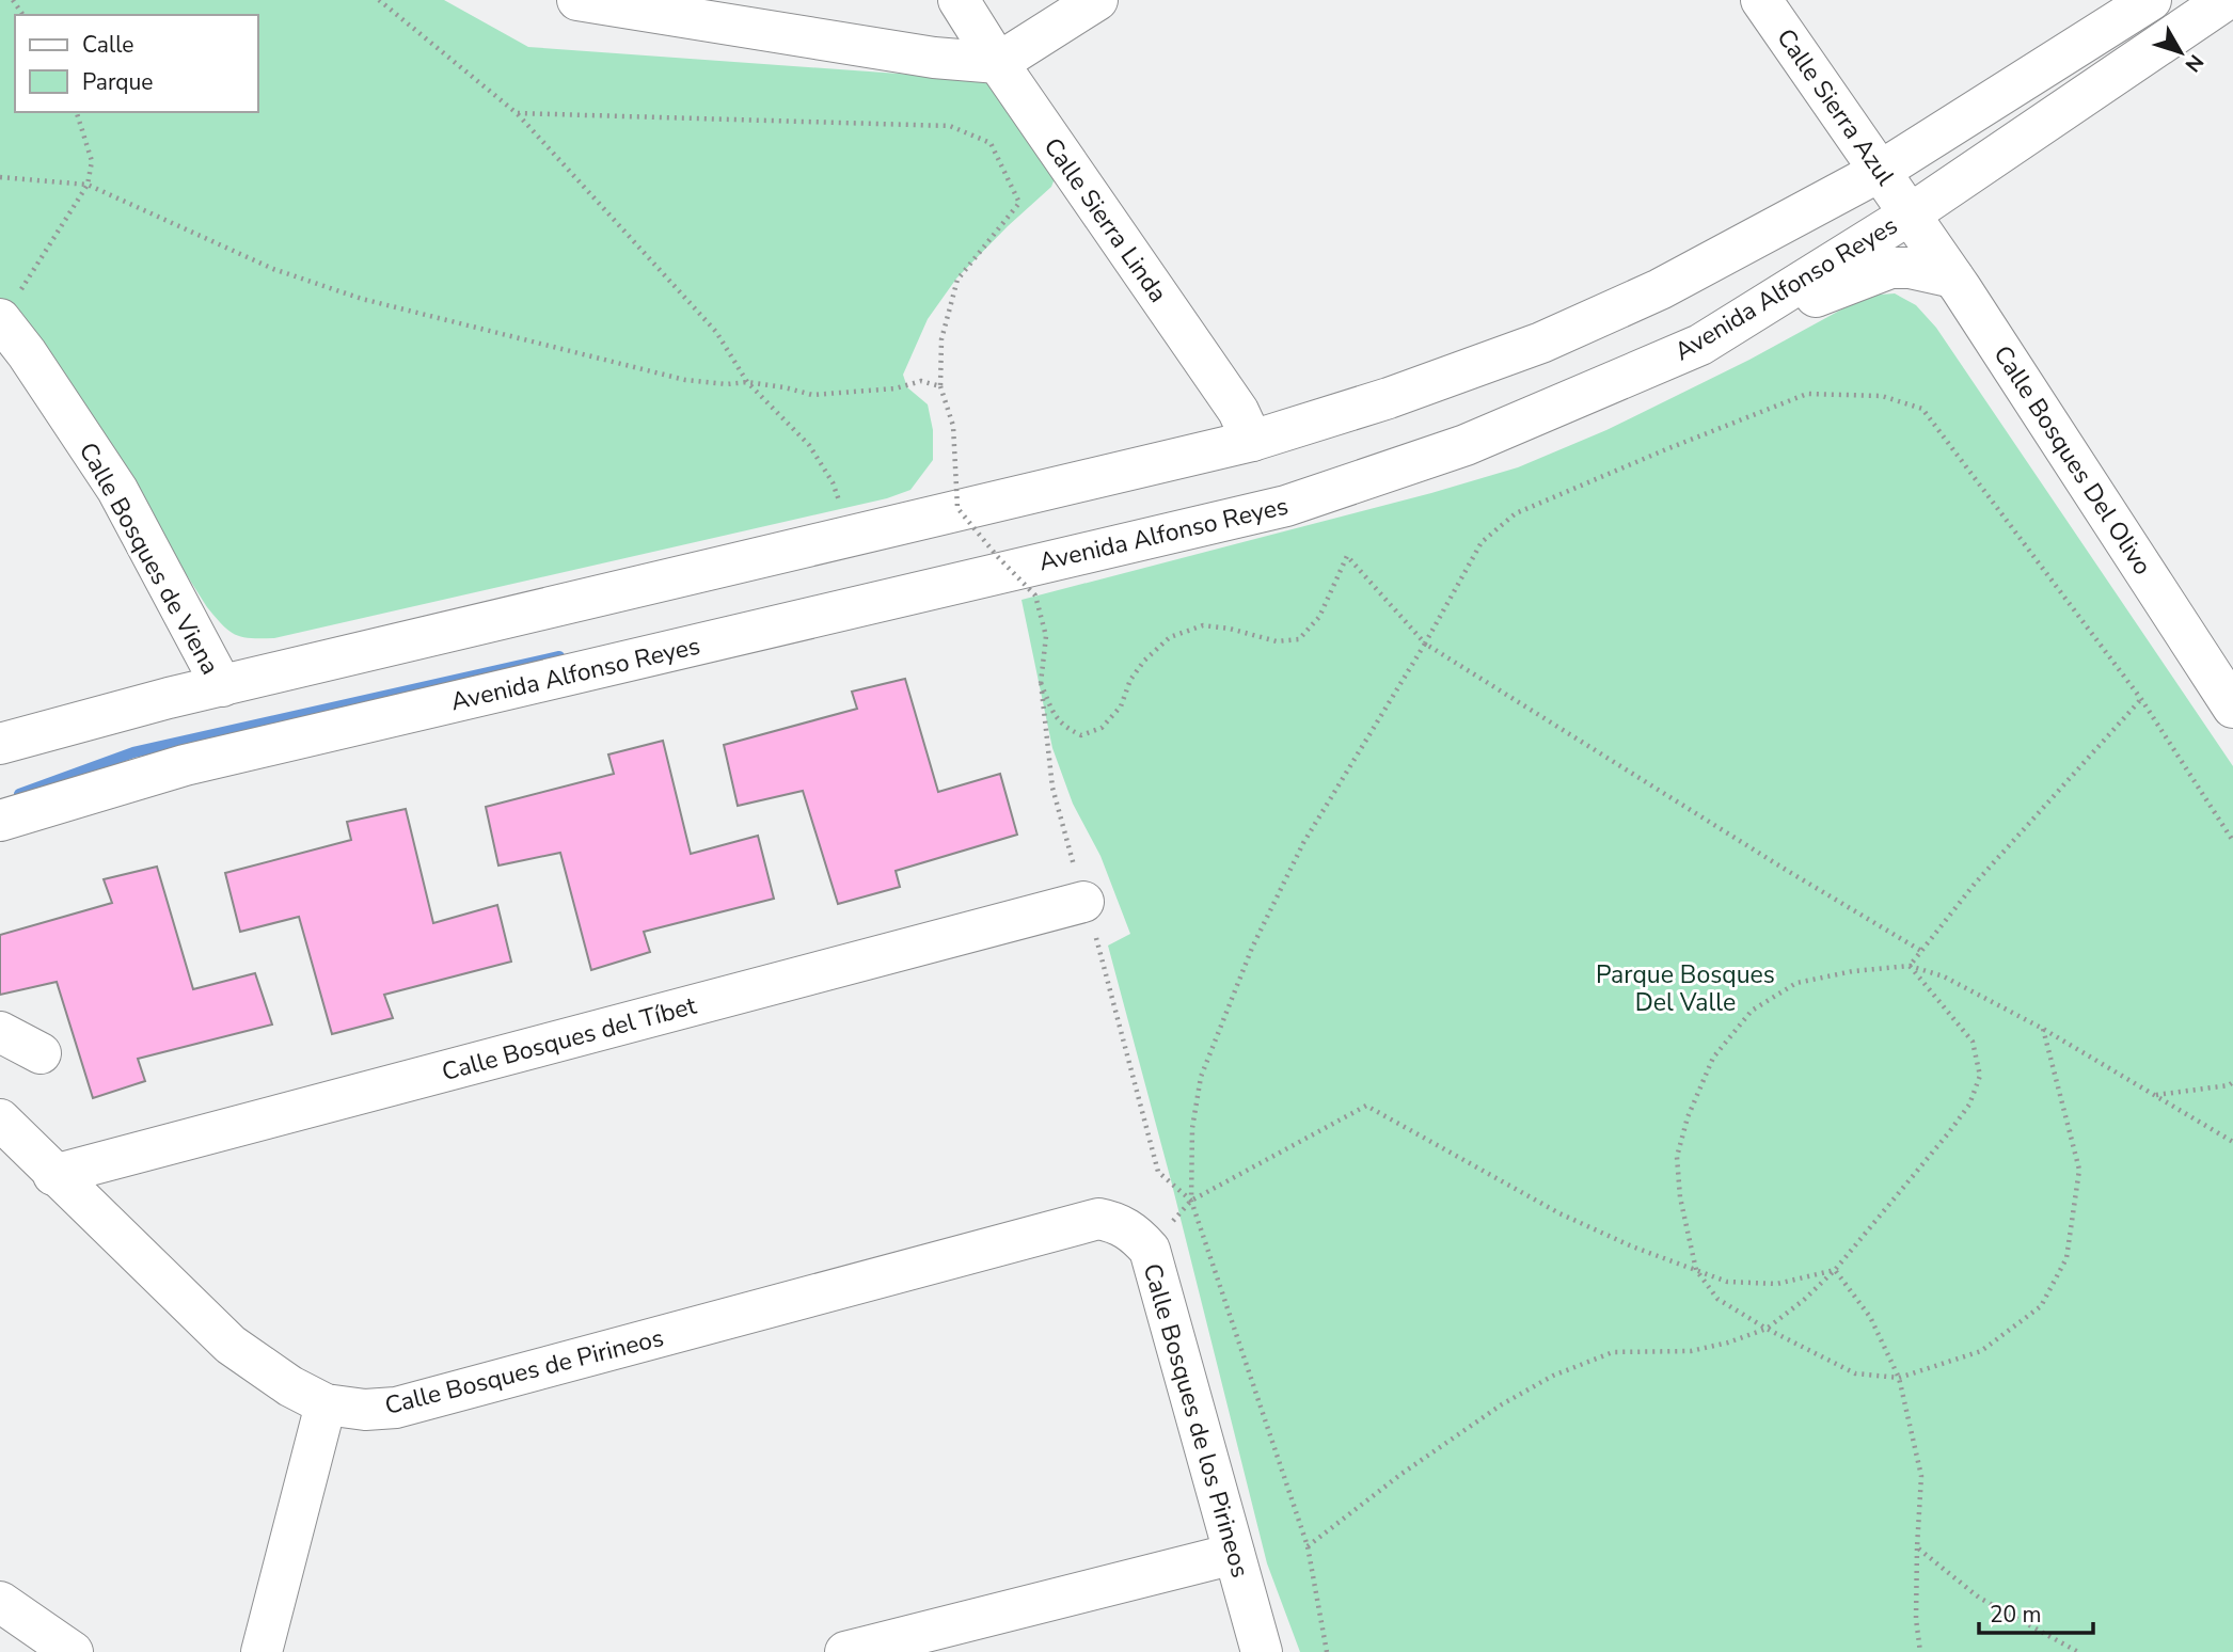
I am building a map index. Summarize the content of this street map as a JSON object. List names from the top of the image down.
{
  "streets": {
    "street": [
      "Calle Sierra Azul",
      "Calle Sierra Linda",
      "Avenida Alfonso Reyes",
      "Calle Bosques Del Olivo",
      "Calle Bosques de Viena",
      "Calle Bosques del Tíbet",
      "Calle Bosques de Pirineos",
      "Calle Bosques de los Pirineos"
    ]
  },
  "crossings": [
    ["Calle Sierra Azul", "Avenida Alfonso Reyes"],
    ["Calle Sierra Azul", "Calle Bosques Del Olivo"],
    ["Avenida Alfonso Reyes", "Calle Bosques Del Olivo"],
    ["Calle Bosques del Tíbet", "Calle Bosques de Pirineos"],
    ["Calle Bosques de Pirineos", "Calle Bosques de los Pirineos"]
  ],
  "parks": ["Parque Bosques Del Valle"],
  "legend": ["Calle", "Parque"],
  "scale_bar": "20 m",
  "north": "bottom right"
}
